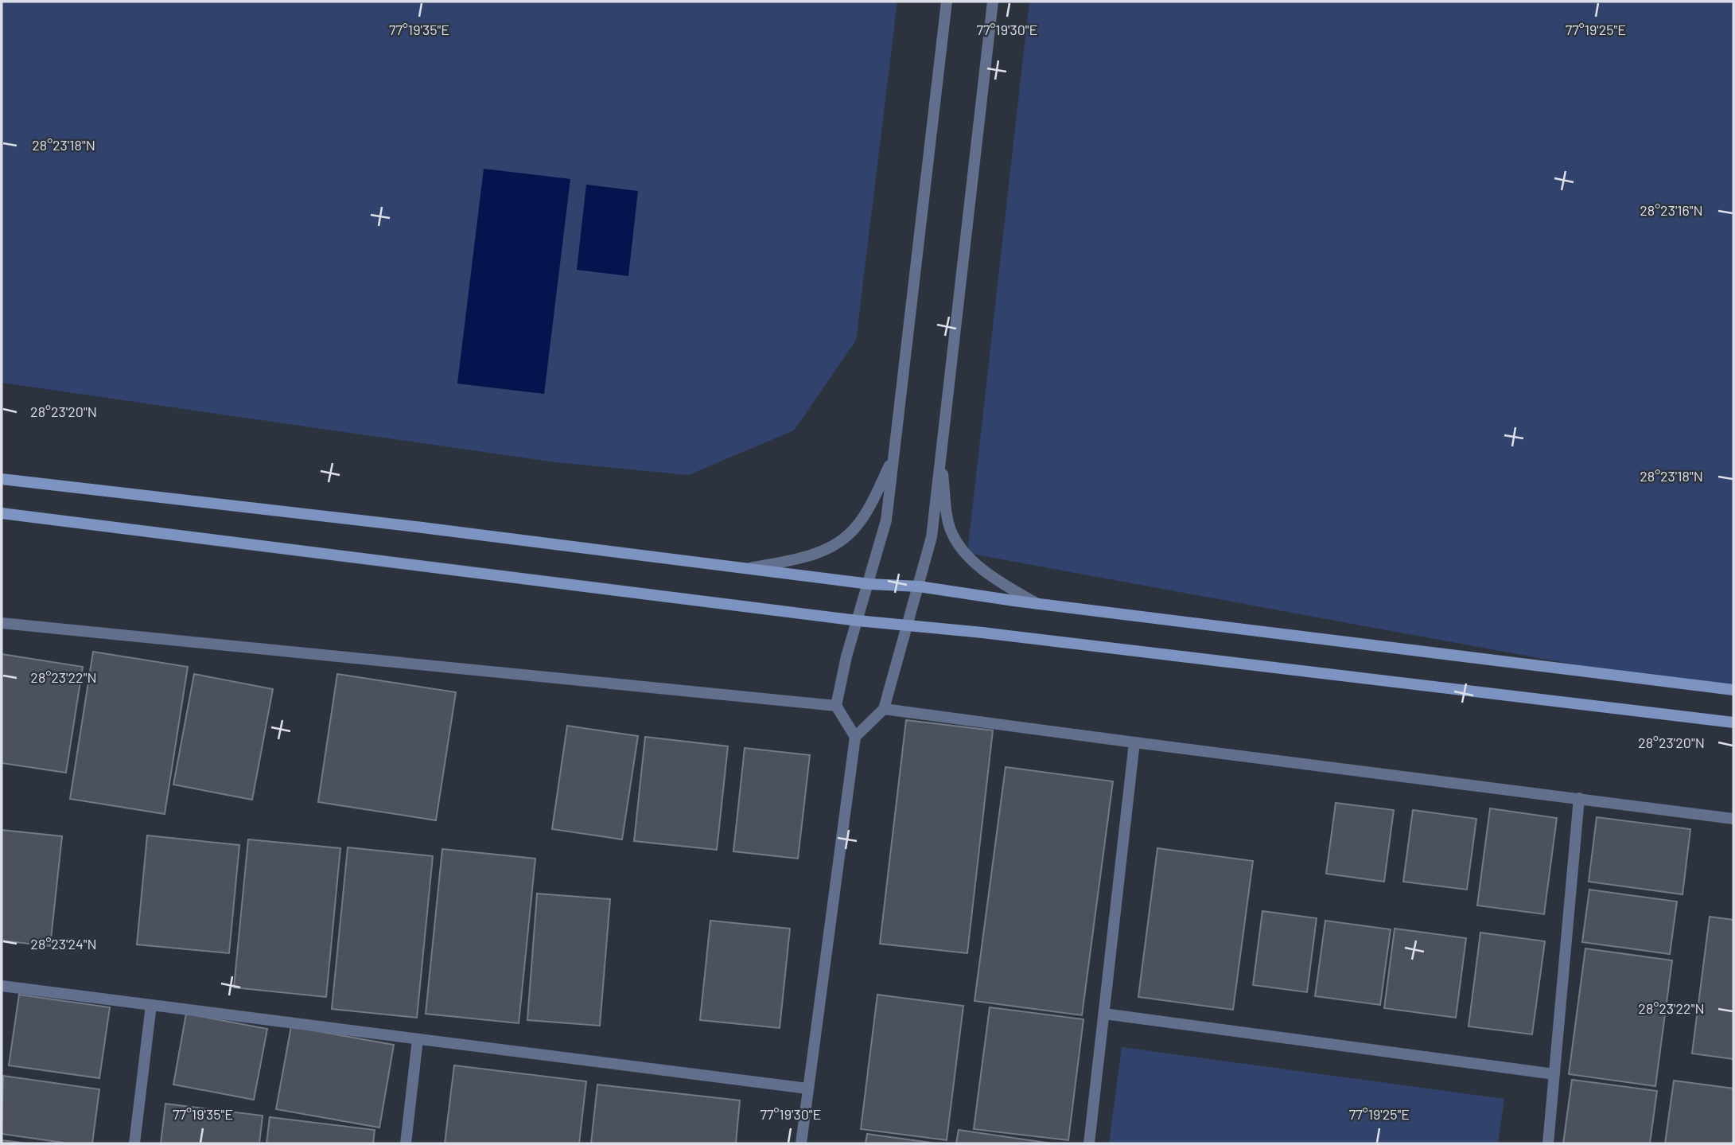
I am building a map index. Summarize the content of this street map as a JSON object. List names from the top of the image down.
{
  "coordinates": [
    "77°19'35\"E",
    "77°19'30\"E",
    "77°19'25\"E",
    "28°23'18\"N",
    "28°23'16\"N",
    "28°23'20\"N",
    "28°23'22\"N",
    "28°23'24\"N"
  ]
}
